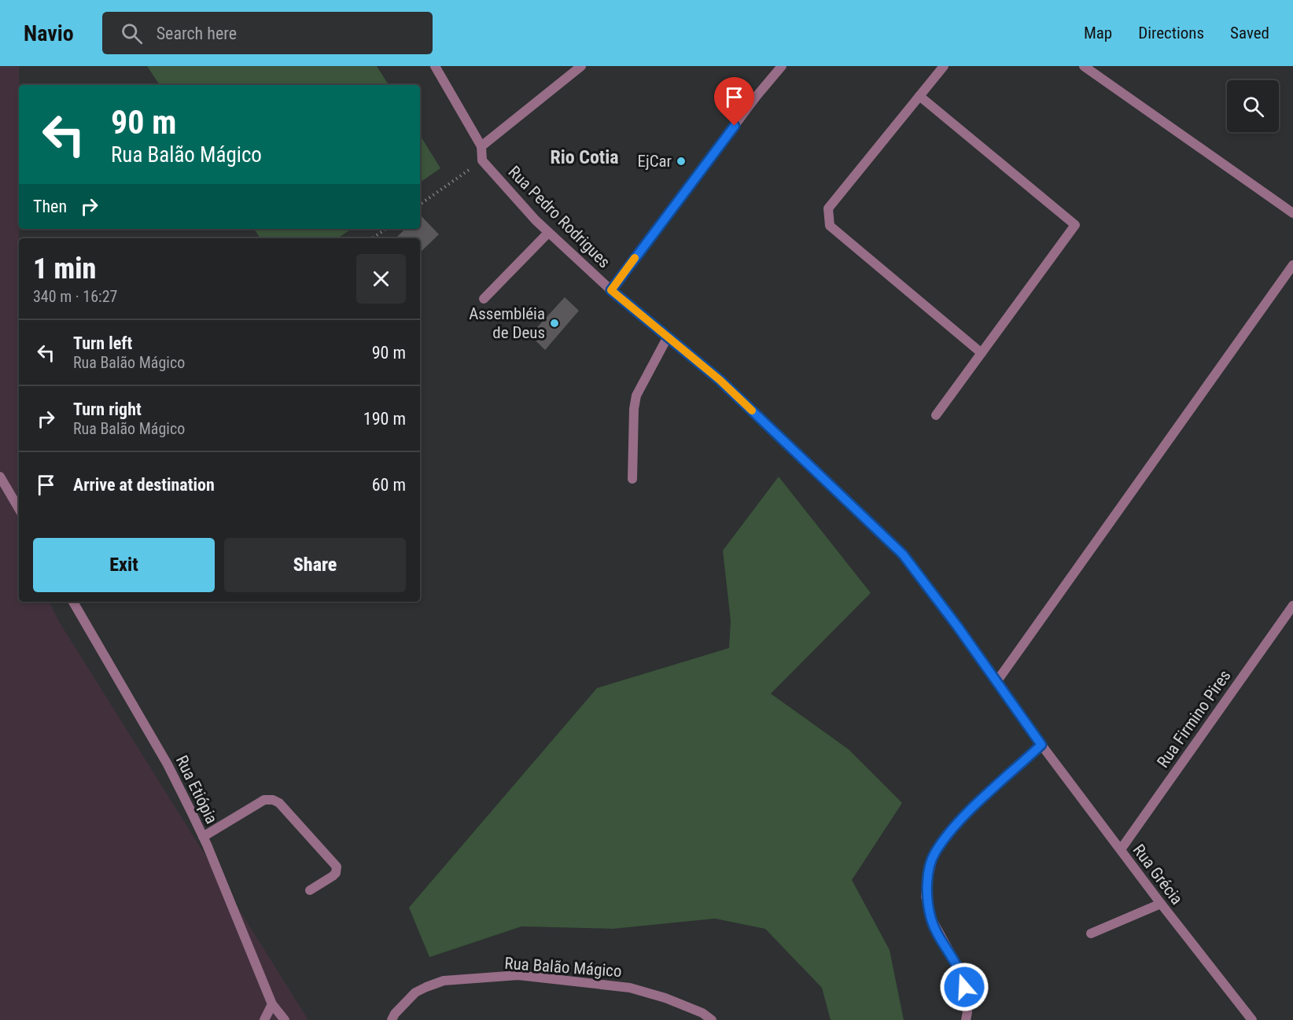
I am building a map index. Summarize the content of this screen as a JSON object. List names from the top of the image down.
{
  "streets": {
    "street": [
      "Rua Pedro Rodrigues",
      "Rua Firmino Pires",
      "Rua Etiópia",
      "Rua Grécia",
      "Rua Balão Mágico"
    ]
  },
  "crossings": [
    ["Rua Firmino Pires", "Rua Grécia"]
  ],
  "districts": ["Rio Cotia"],
  "places": ["EjCar", "Assembléia de Deus"],
  "page": {
    "header": "Navio",
    "search": "Search here",
    "nav": ["Map", "Directions", "Saved"],
    "turn": ["90 m", "Rua Balão Mágico"],
    "then": "Then",
    "heading": ["1 min", "340 m · 16:27"],
    "list": [
      {
        "name": "Turn left",
        "note": "Rua Balão Mágico",
        "value": "90 m"
      },
      {
        "name": "Turn right",
        "note": "Rua Balão Mágico",
        "value": "190 m"
      },
      {
        "name": "Arrive at destination",
        "value": "60 m"
      }
    ],
    "buttons": ["Exit", "Share"]
  }
}
